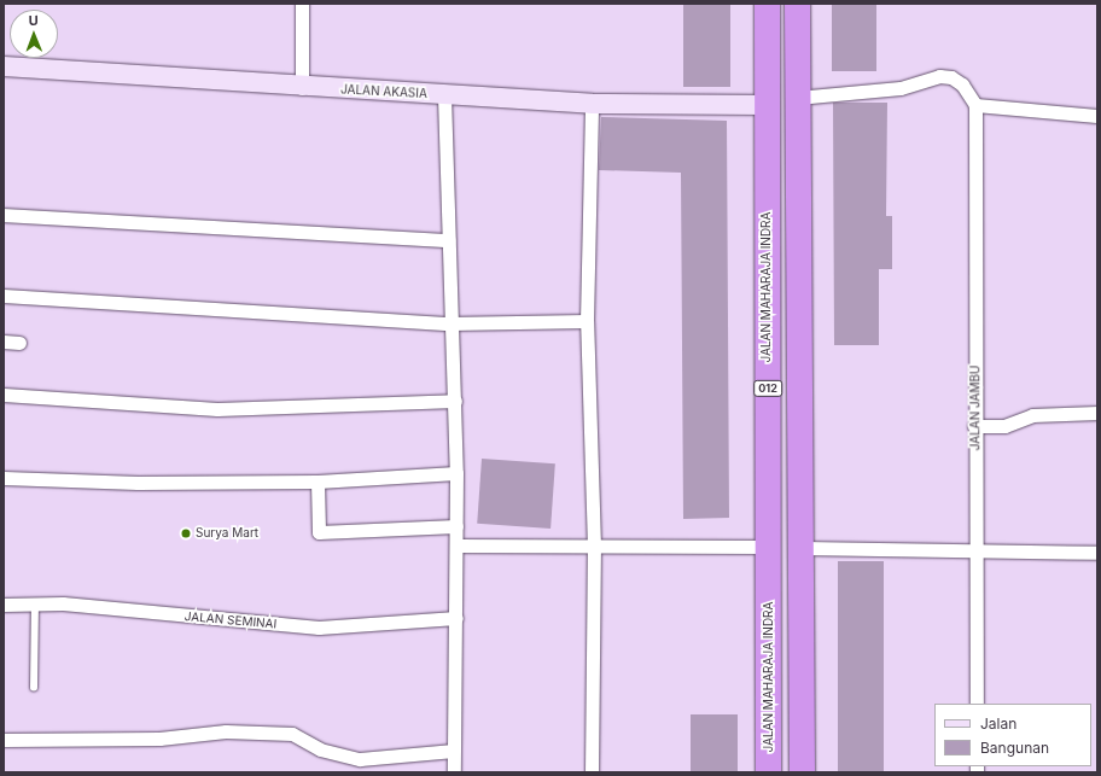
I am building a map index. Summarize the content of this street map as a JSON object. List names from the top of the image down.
{
  "streets": {
    "highway": ["JALAN MAHARAJA INDRA", "012"],
    "street": ["JALAN AKASIA", "JALAN JAMBU", "JALAN SEMINAI"]
  },
  "crossings": [
    ["JALAN AKASIA", "JALAN MAHARAJA INDRA"]
  ],
  "places": ["Surya Mart"],
  "legend": ["Jalan", "Bangunan"],
  "north": "top"
}
